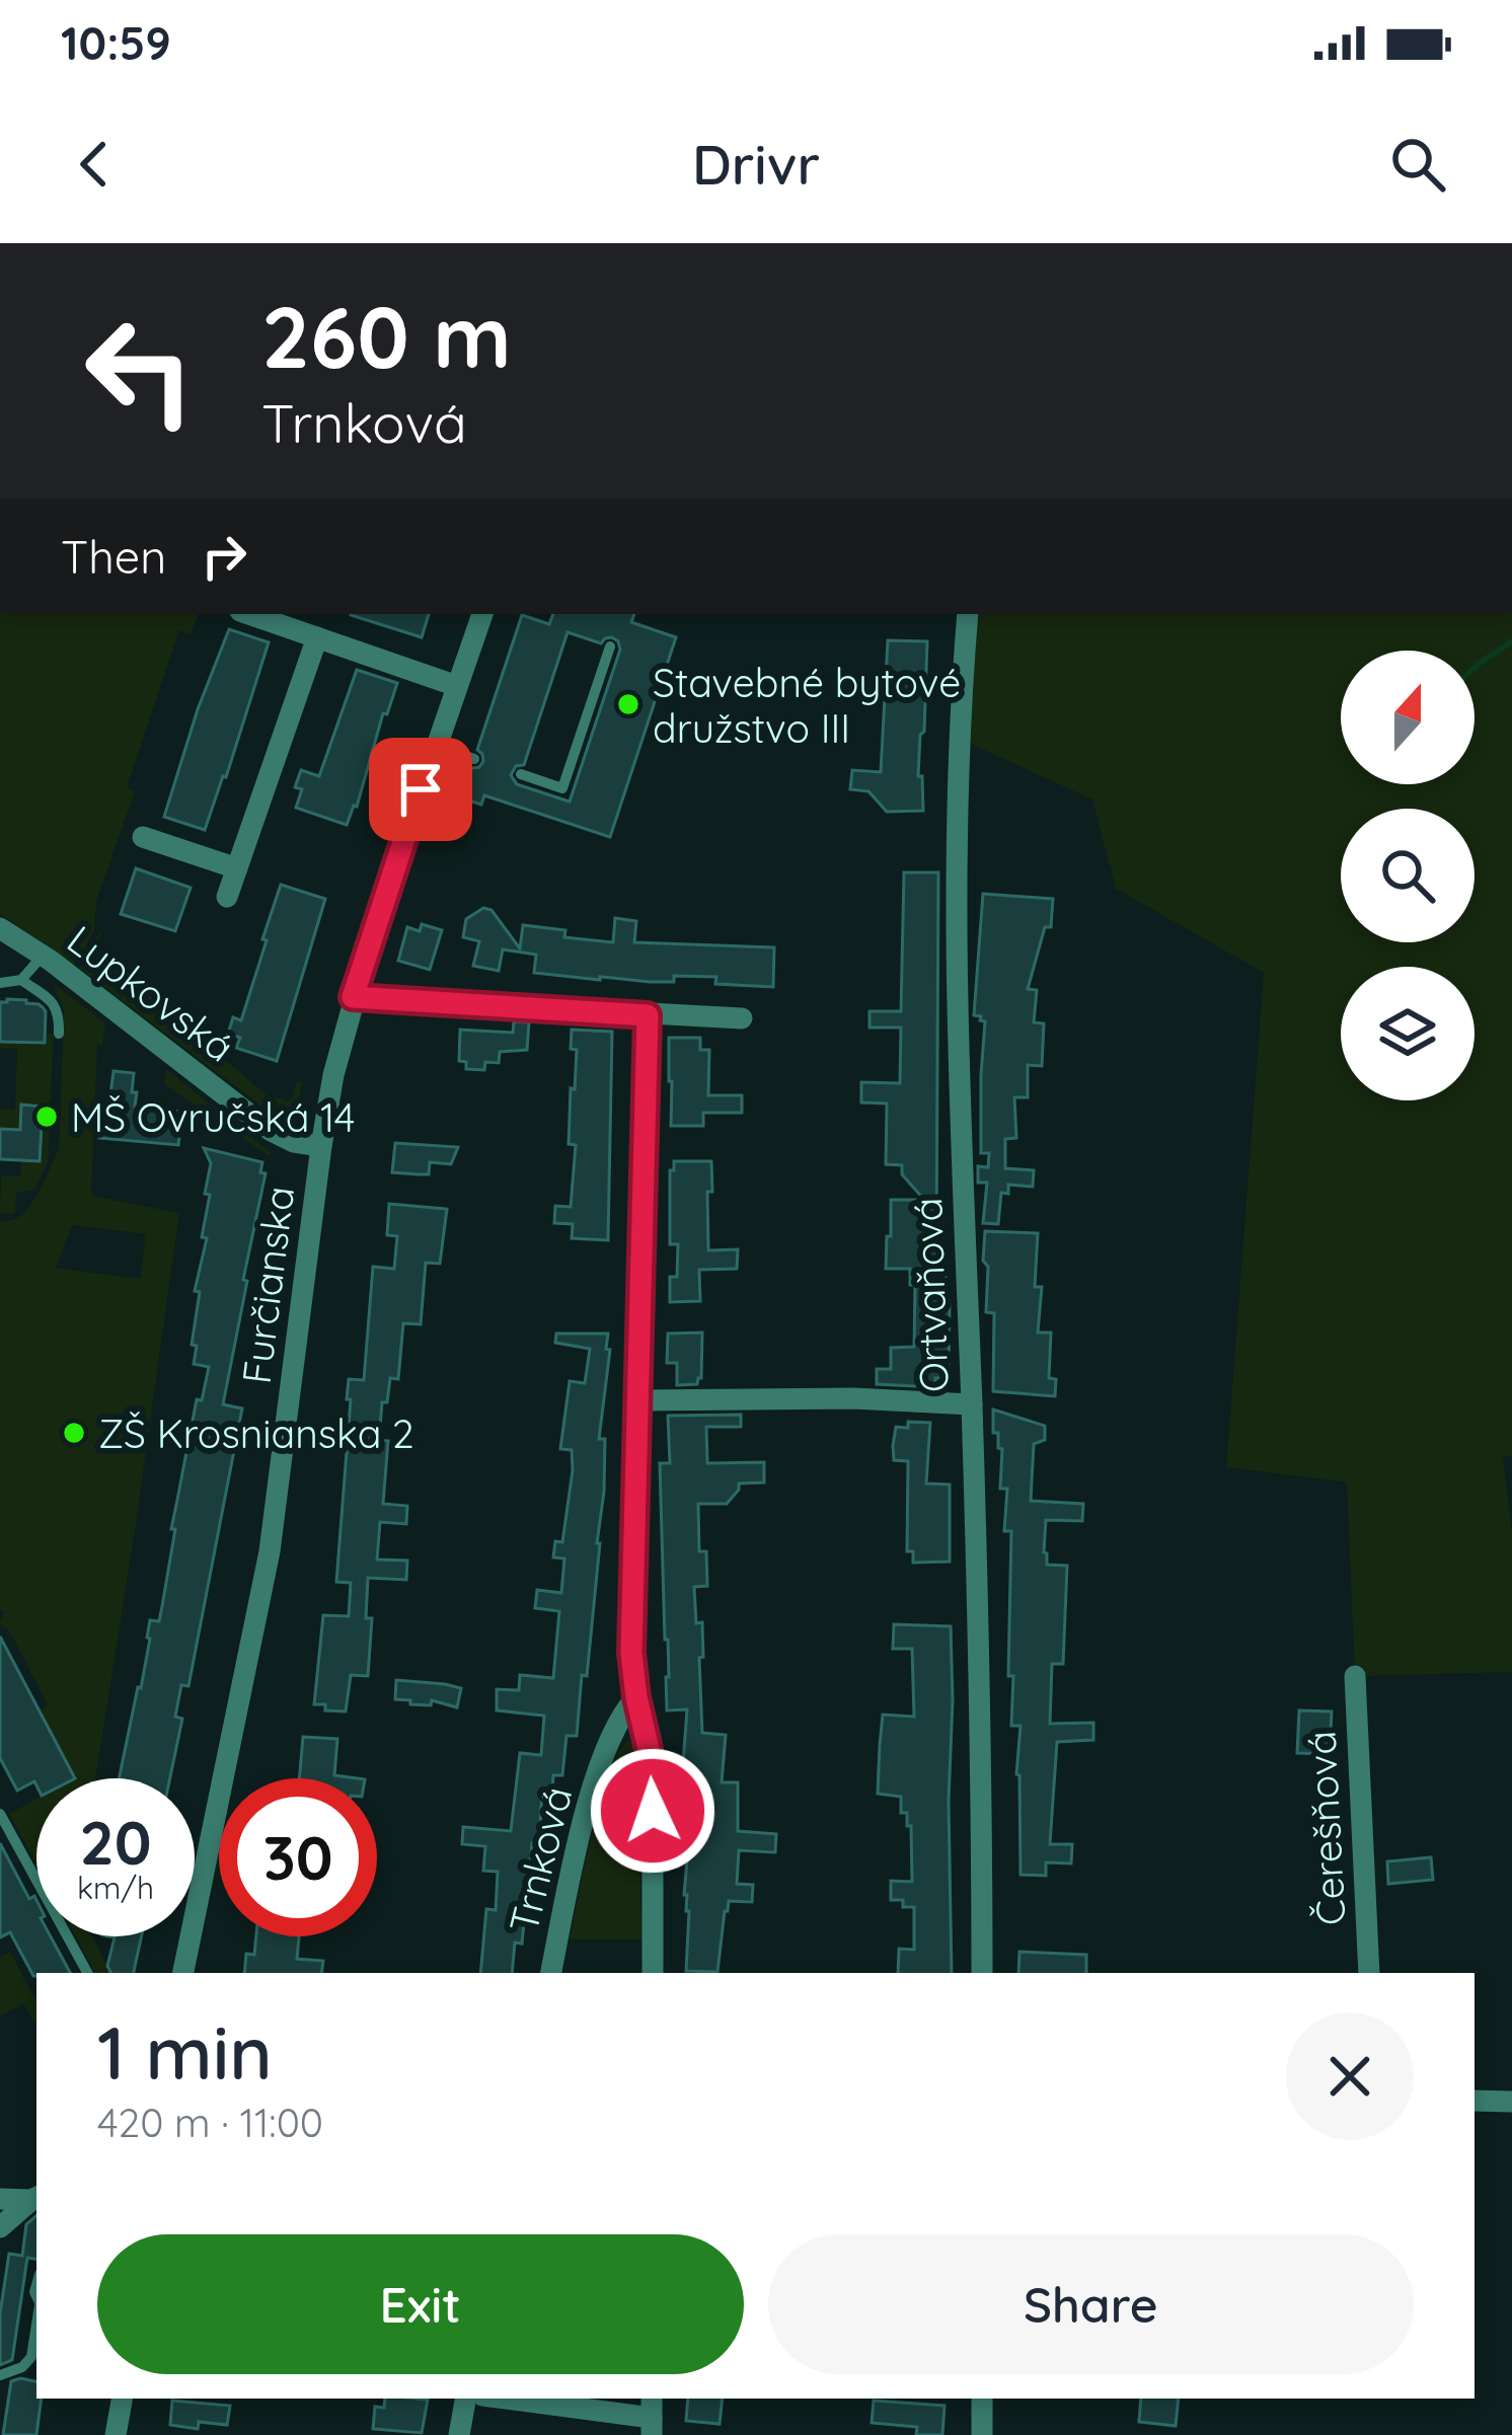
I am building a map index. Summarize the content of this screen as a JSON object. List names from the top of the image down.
{
  "streets": {
    "street": [
      "Lupkovská",
      "Furčianska",
      "Ortvaňová",
      "Čerešňová",
      "Trnková"
    ]
  },
  "crossings": [
    ["Lupkovská", "Furčianska"]
  ],
  "places": ["Stavebné bytové družstvo III", "MŠ Ovručská 14", "ZŠ Krosnianska 2"],
  "north": "top",
  "page": {
    "status": "10:59",
    "header": "Drivr",
    "turn": ["260 m", "Trnková"],
    "then": "Then",
    "speed": "20 km/h",
    "limit": "30",
    "heading": ["1 min", "420 m · 11:00"],
    "buttons": ["Exit", "Share"]
  }
}
